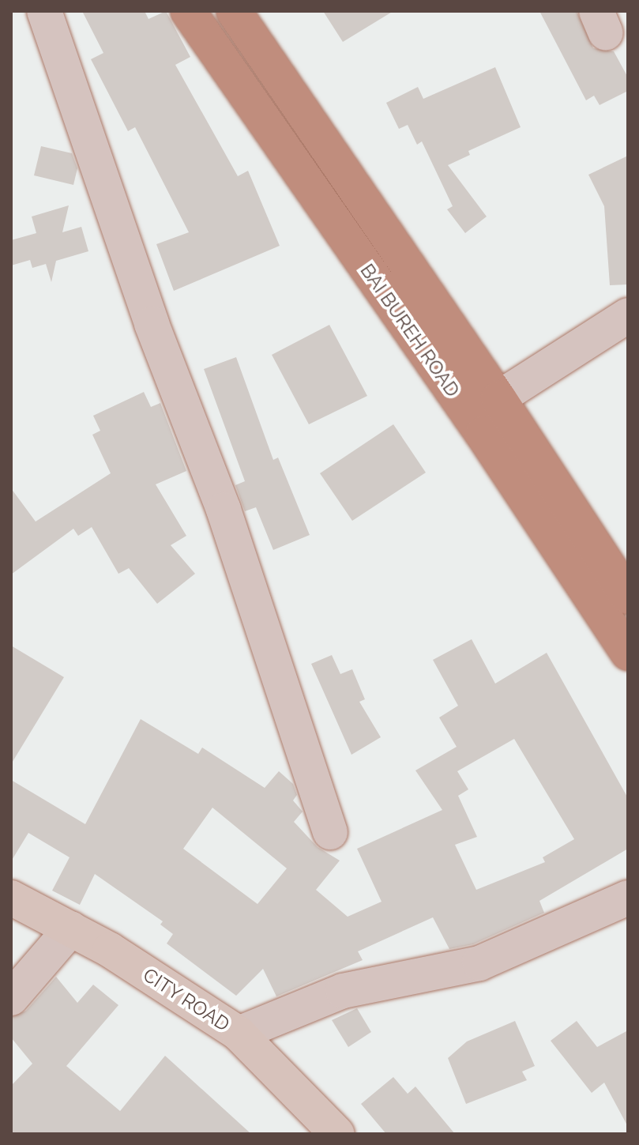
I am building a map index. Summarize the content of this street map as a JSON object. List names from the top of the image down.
{
  "streets": {
    "highway": ["BAI BUREH ROAD"],
    "main road": ["CITY ROAD"]
  }
}
